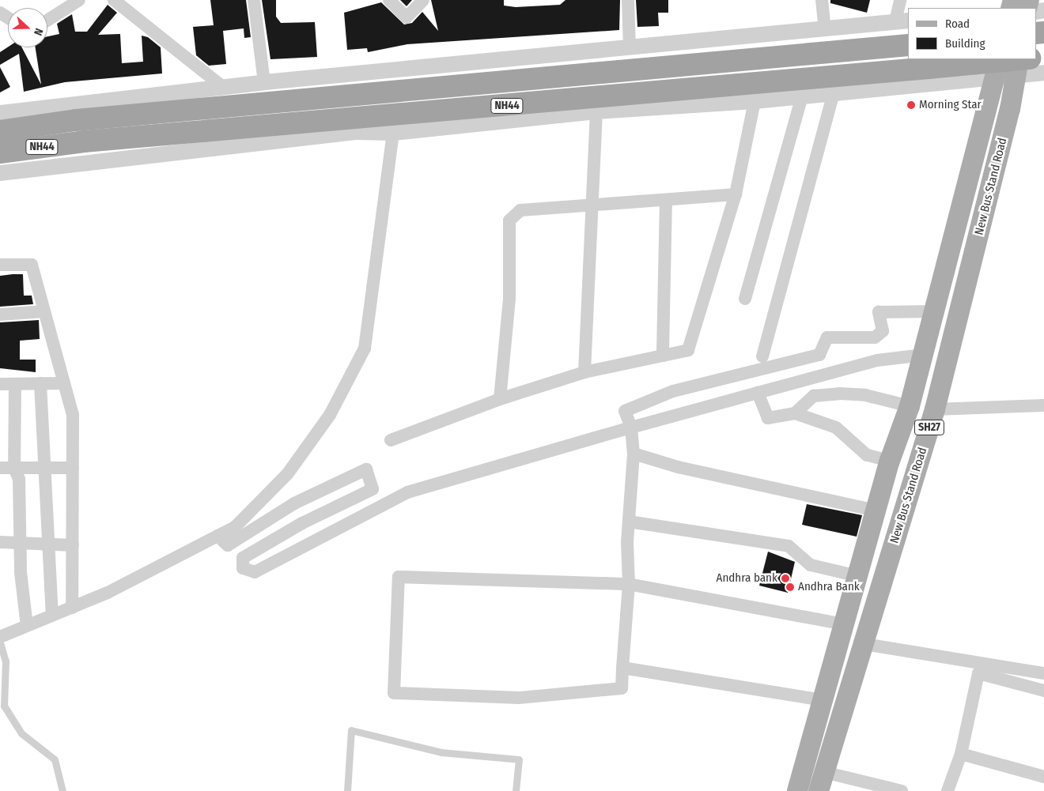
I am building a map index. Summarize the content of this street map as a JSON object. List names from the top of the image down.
{
  "streets": {
    "highway": ["NH44"],
    "main road": ["New Bus Stand Road", "SH27"]
  },
  "places": ["Morning Star", "Andhra bank", "Andhra Bank"],
  "legend": ["Road", "Building"],
  "north": "right"
}
